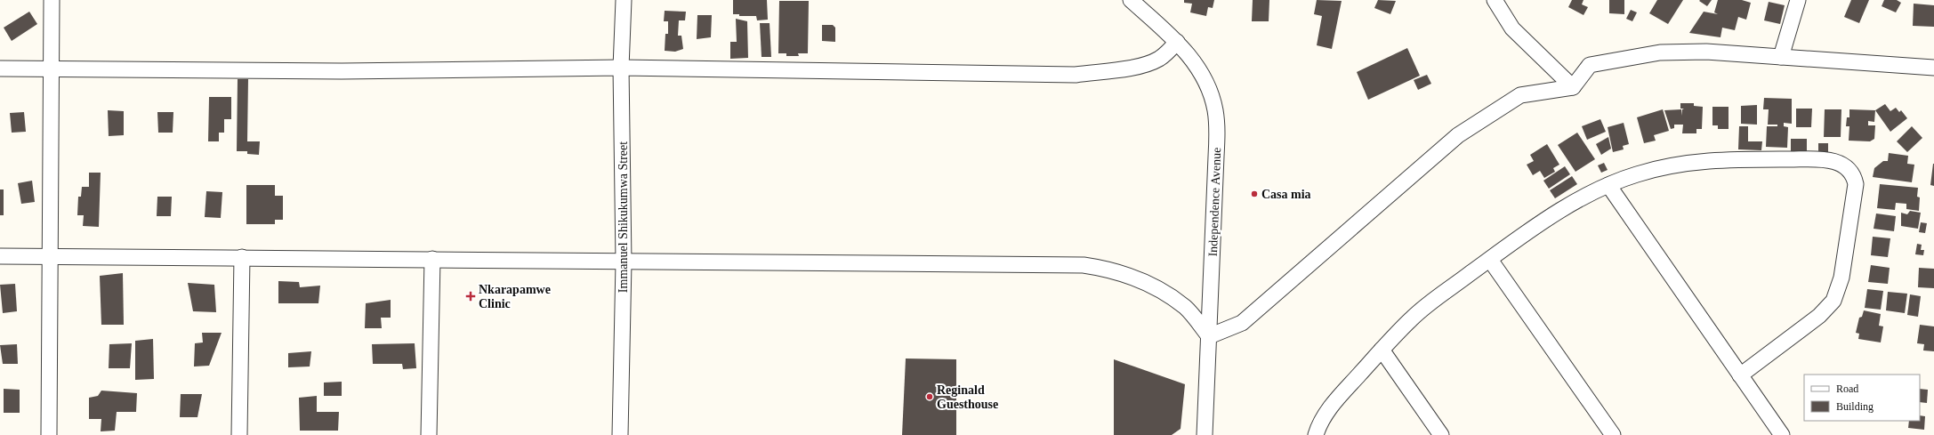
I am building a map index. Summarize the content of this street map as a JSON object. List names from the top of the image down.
{
  "streets": {
    "street": ["Independence Avenue", "Immanuel Shikukumwa Street"]
  },
  "places": {
    "other": ["Casa mia", "Reginald Guesthouse"],
    "health": ["Nkarapamwe Clinic"]
  },
  "legend": ["Road", "Building"]
}
